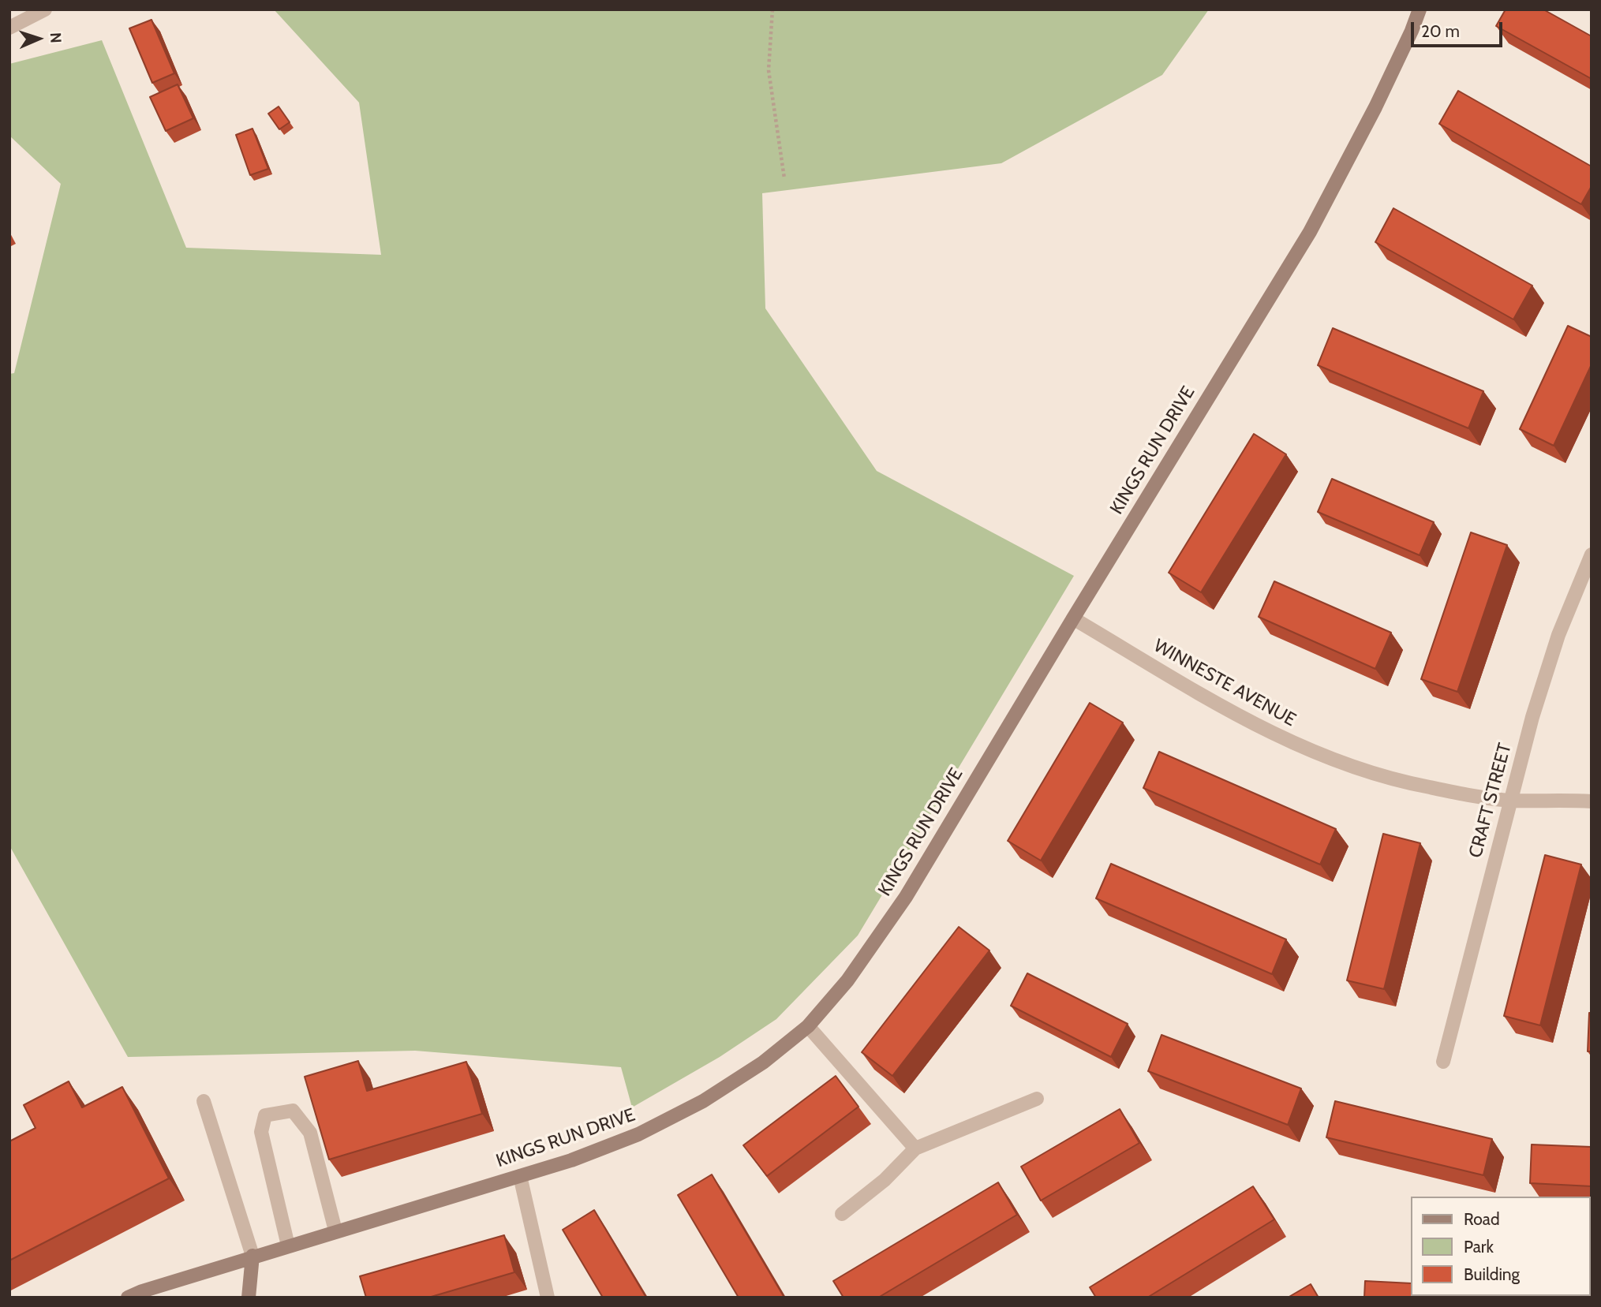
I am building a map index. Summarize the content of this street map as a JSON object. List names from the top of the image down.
{
  "streets": {
    "street": ["KINGS RUN DRIVE", "WINNESTE AVENUE", "CRAFT STREET"]
  },
  "crossings": [
    ["KINGS RUN DRIVE", "WINNESTE AVENUE"],
    ["WINNESTE AVENUE", "CRAFT STREET"]
  ],
  "legend": ["Road", "Park", "Building"],
  "scale_bar": "20 m",
  "north": "right"
}
